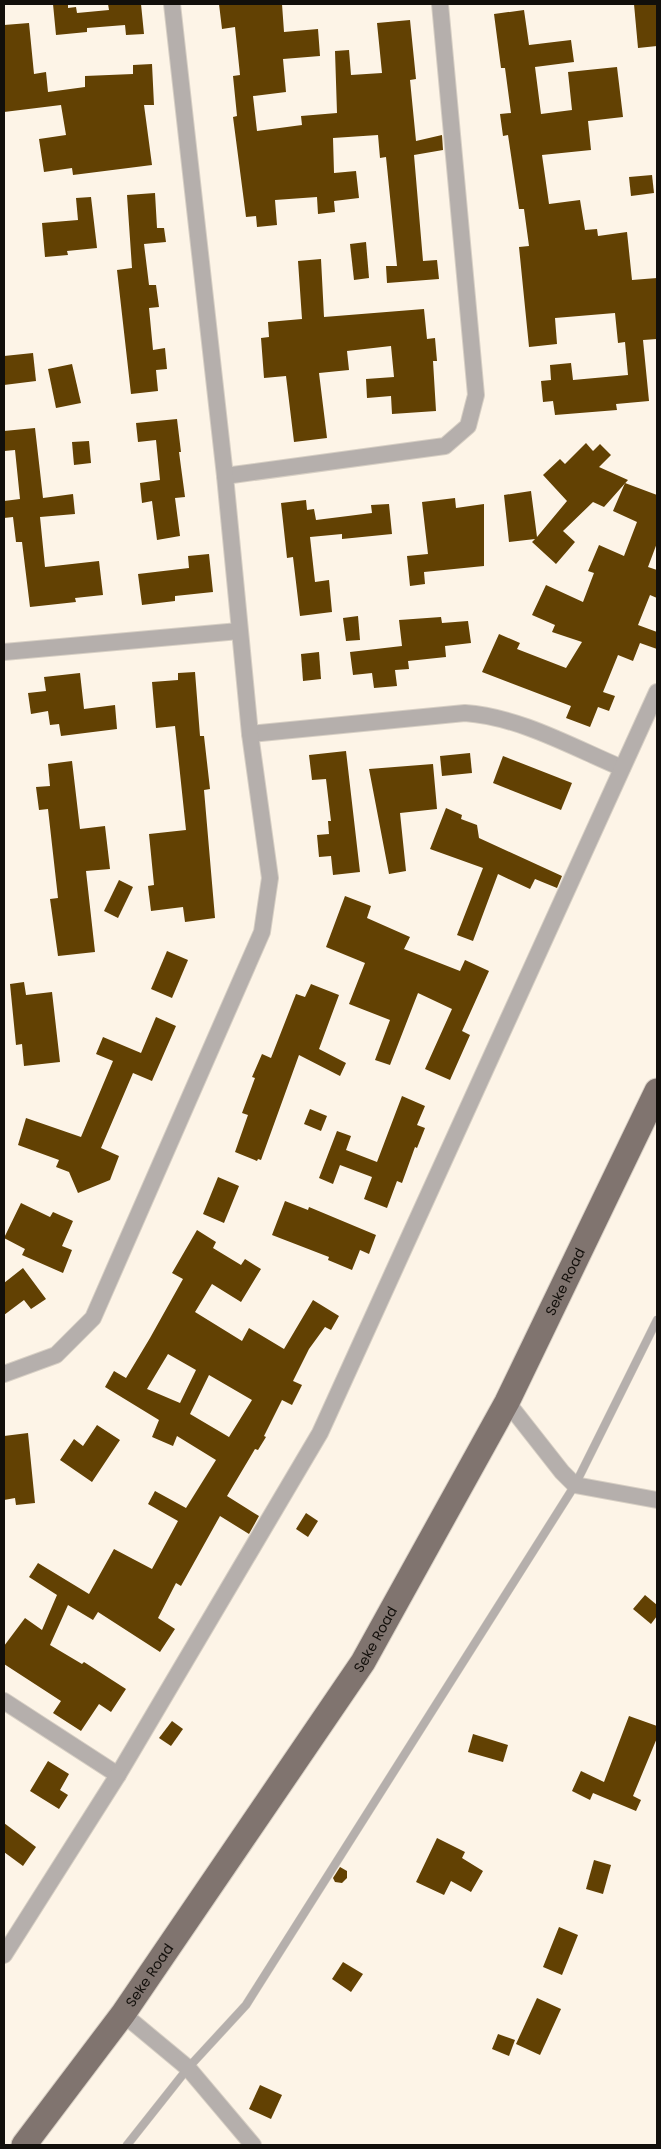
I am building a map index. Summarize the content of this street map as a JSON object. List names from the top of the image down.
{
  "streets": {
    "main road": ["Seke Road"]
  }
}
